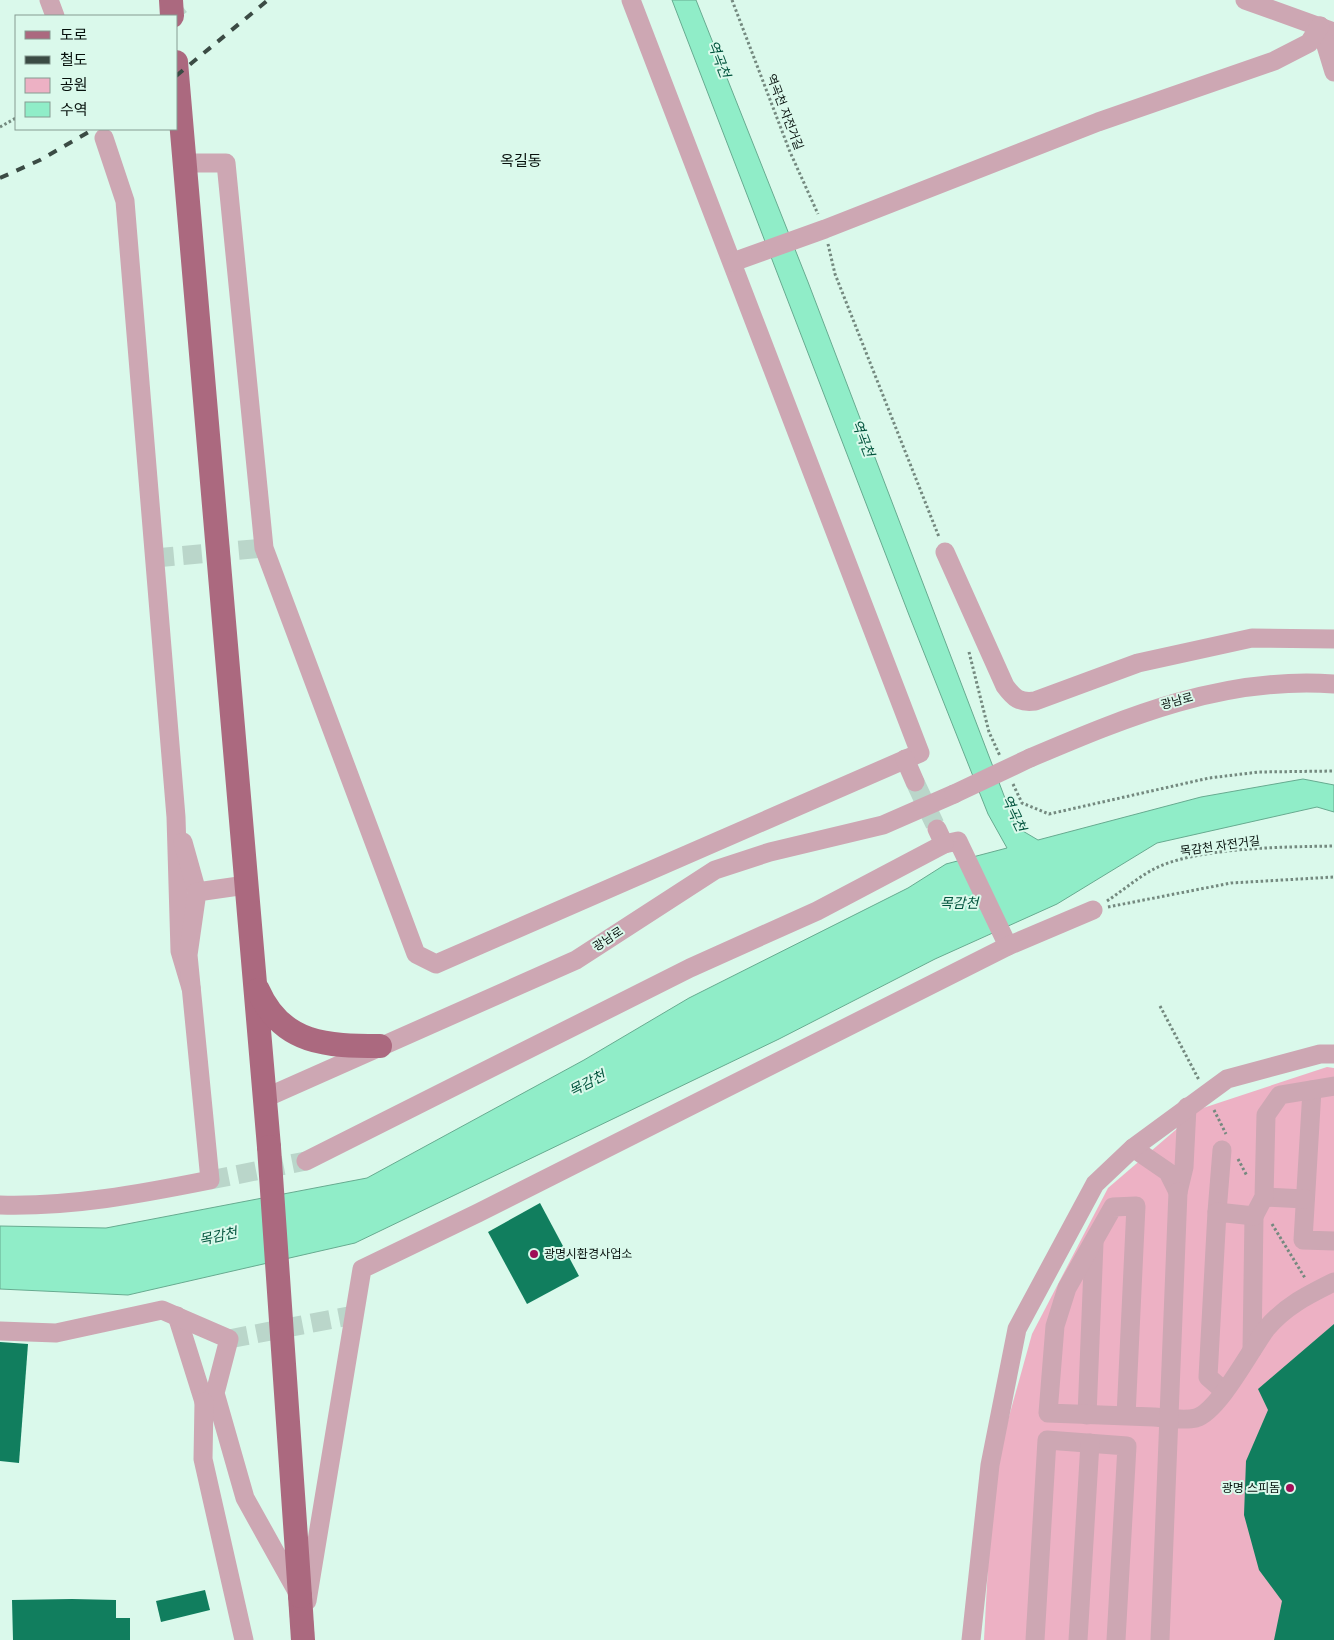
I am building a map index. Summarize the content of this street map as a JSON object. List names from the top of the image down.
{
  "streets": {
    "street": ["광남로"],
    "path": ["역곡천 자전거길", "목감천 자전거길"]
  },
  "districts": ["옥길동"],
  "water": ["역곡천", "목감천"],
  "places": ["광명시환경사업소", "광명 스피돔"],
  "legend": [
    "도로",
    "철도",
    "공원",
    "수역"
  ]
}
